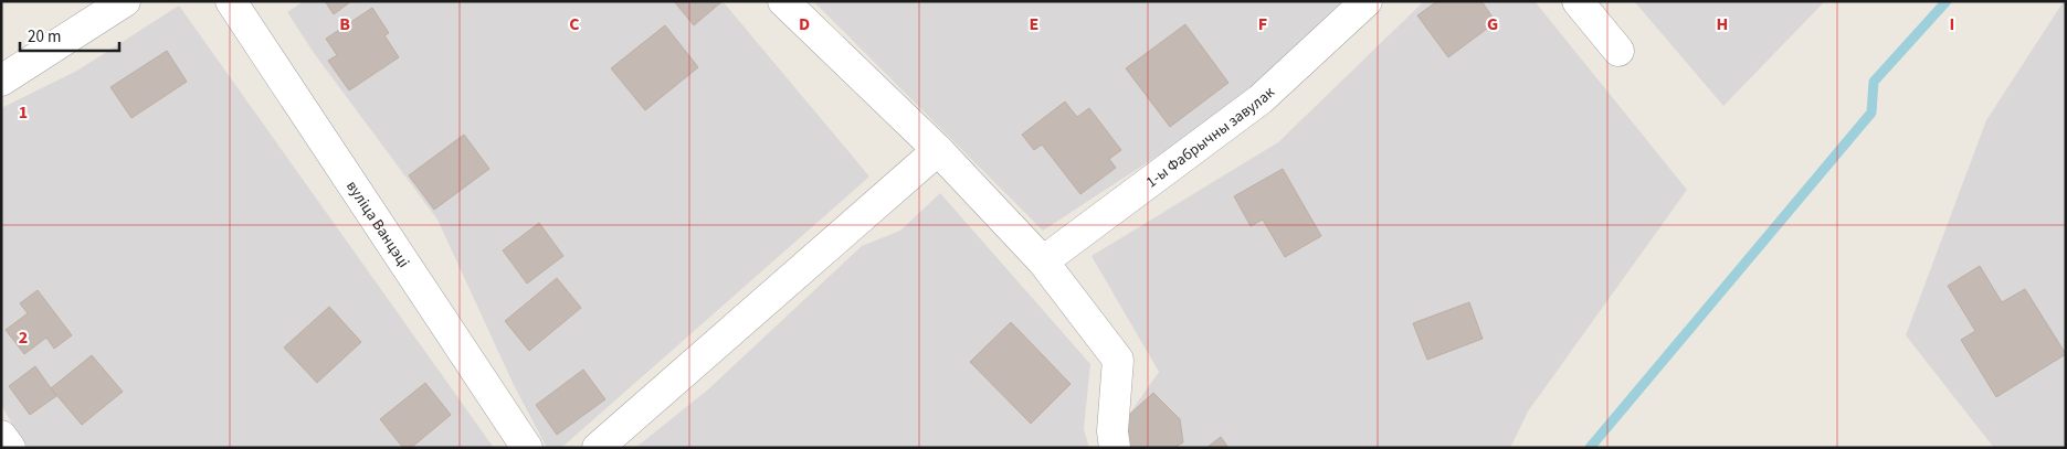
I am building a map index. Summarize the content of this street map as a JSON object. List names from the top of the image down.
{
  "streets": {
    "street": ["1-ы Фабрычны завулак", "вуліца Ванцэці"]
  },
  "scale_bar": "20 m",
  "grid": {
    "columns": [
      "B",
      "C",
      "D",
      "E",
      "F",
      "G",
      "H",
      "I"
    ],
    "rows": ["1", "2"]
  }
}
